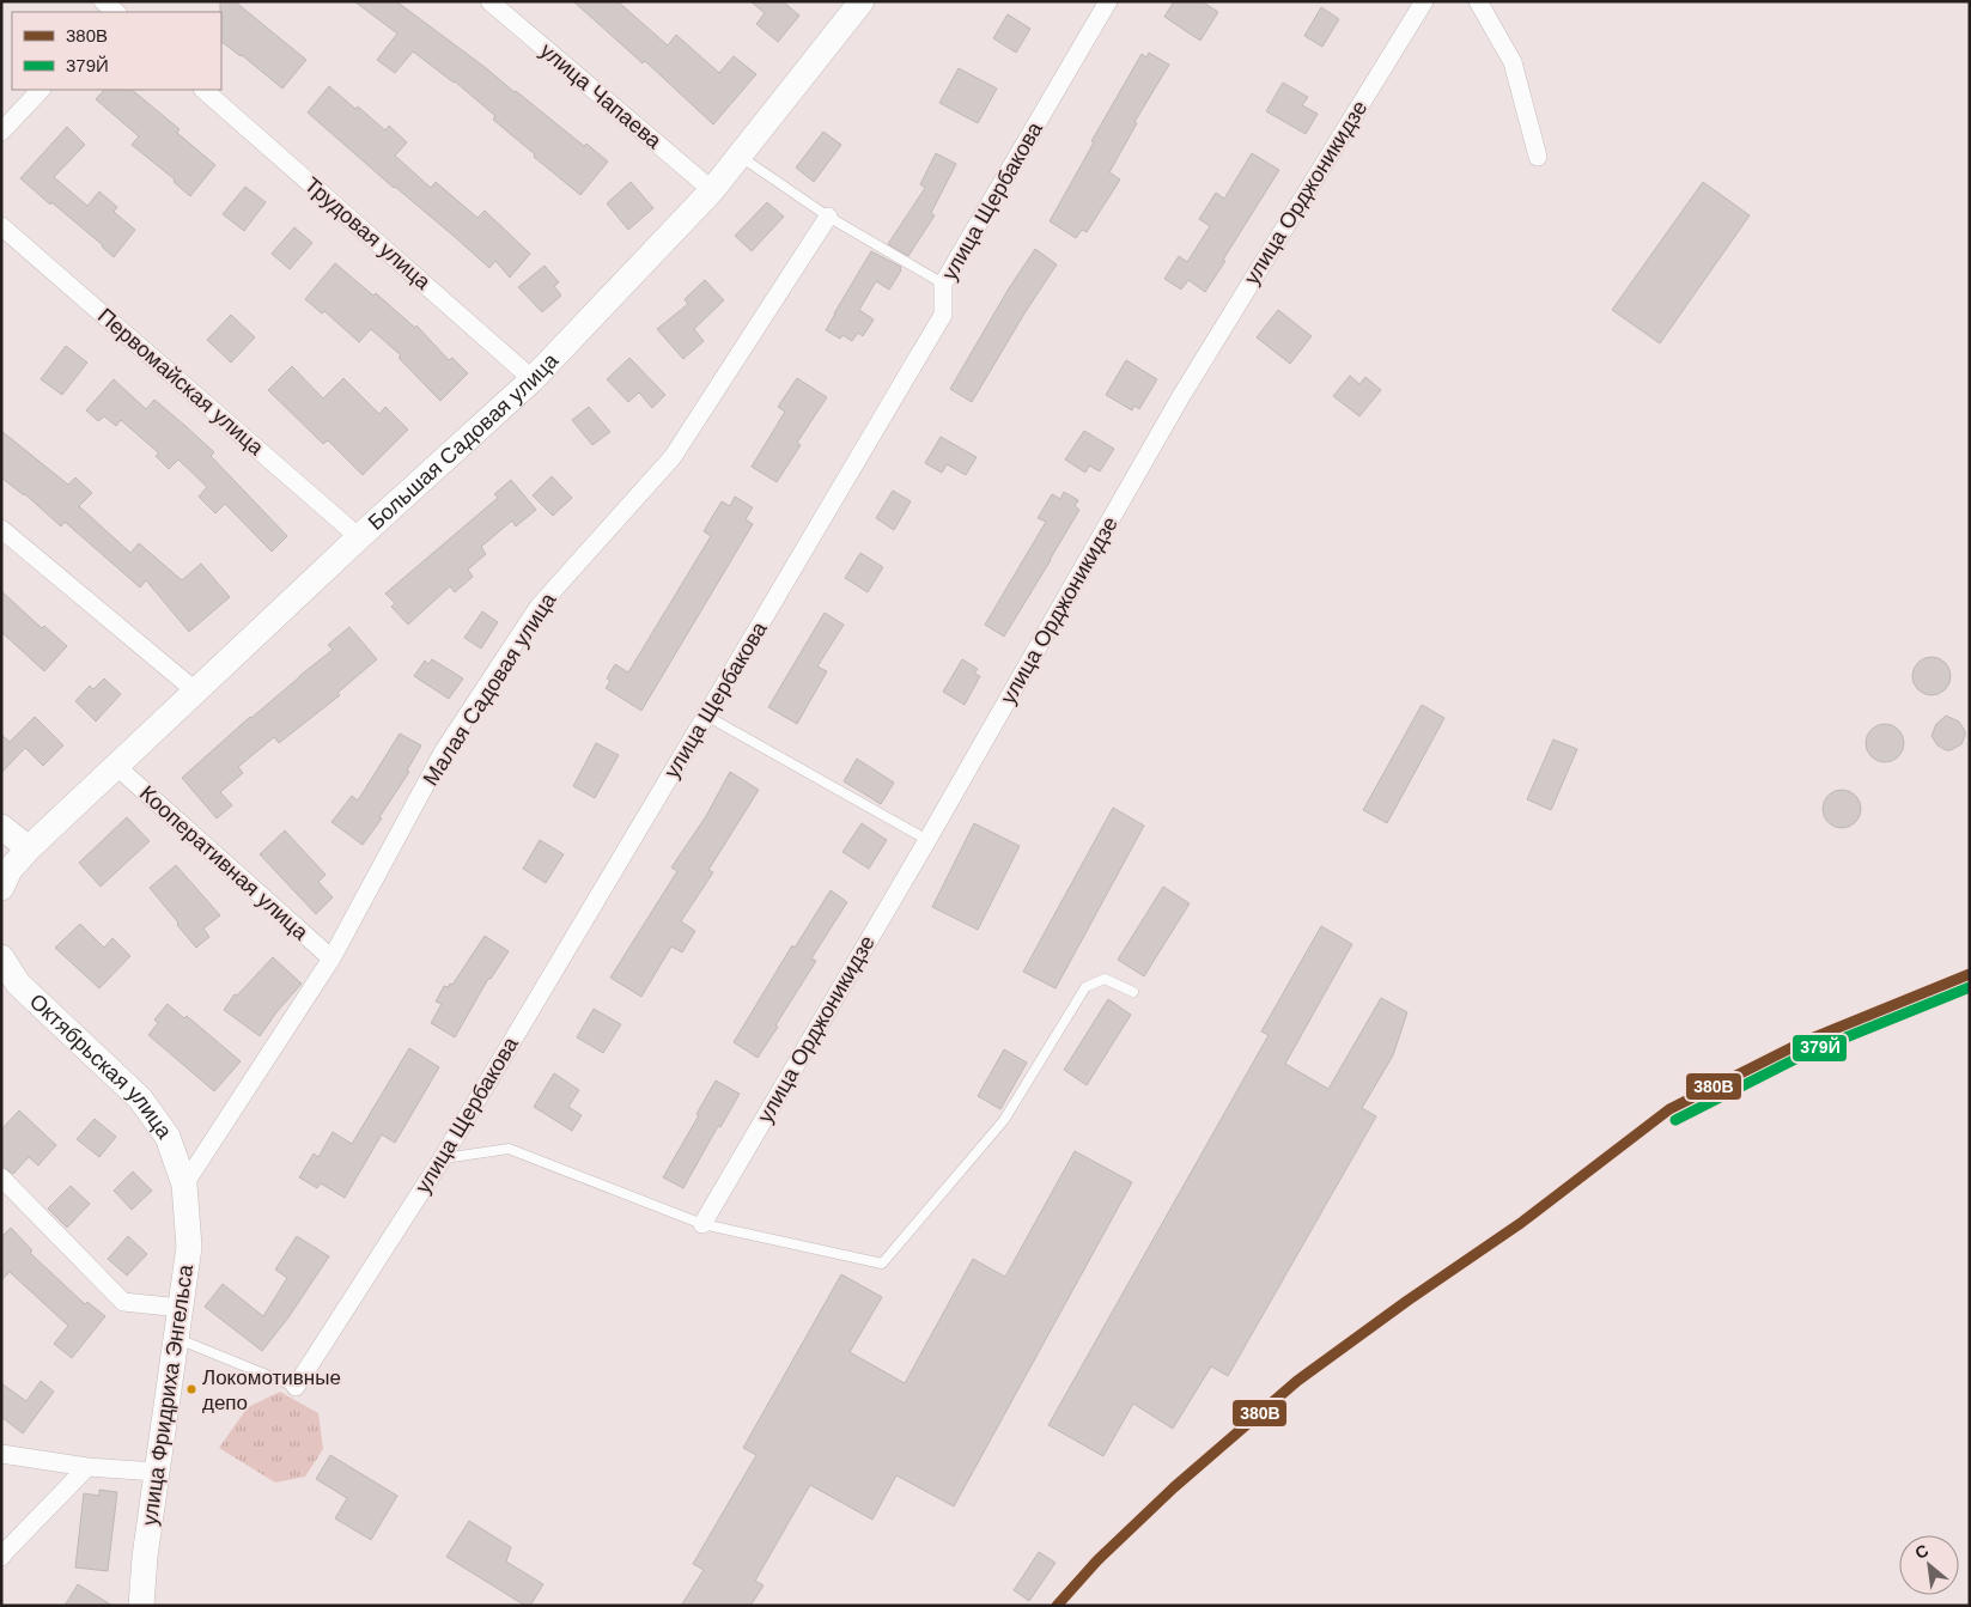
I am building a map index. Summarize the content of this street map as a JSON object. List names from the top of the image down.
{
  "streets": {
    "main road": ["Большая Садовая улица", "Октябрьская улица", "улица Фридриха Энгельса"],
    "street": [
      "улица Чапаева",
      "улица Орджоникидзе",
      "улица Щербакова",
      "Трудовая улица",
      "Первомайская улица",
      "Малая Садовая улица",
      "Кооперативная улица"
    ]
  },
  "crossings": [
    ["улица Чапаева", "Большая Садовая улица"],
    ["Трудовая улица", "Большая Садовая улица"],
    ["Первомайская улица", "Большая Садовая улица"],
    ["Большая Садовая улица", "Кооперативная улица"],
    ["Малая Садовая улица", "Кооперативная улица"],
    ["Малая Садовая улица", "Октябрьская улица"],
    ["Малая Садовая улица", "улица Фридриха Энгельса"],
    ["Октябрьская улица", "улица Фридриха Энгельса"]
  ],
  "places": ["Локомотивные депо"],
  "lines": ["transit line 380В", "transit line 379Й"],
  "legend": ["380В", "379Й"],
  "north": "top left"
}
